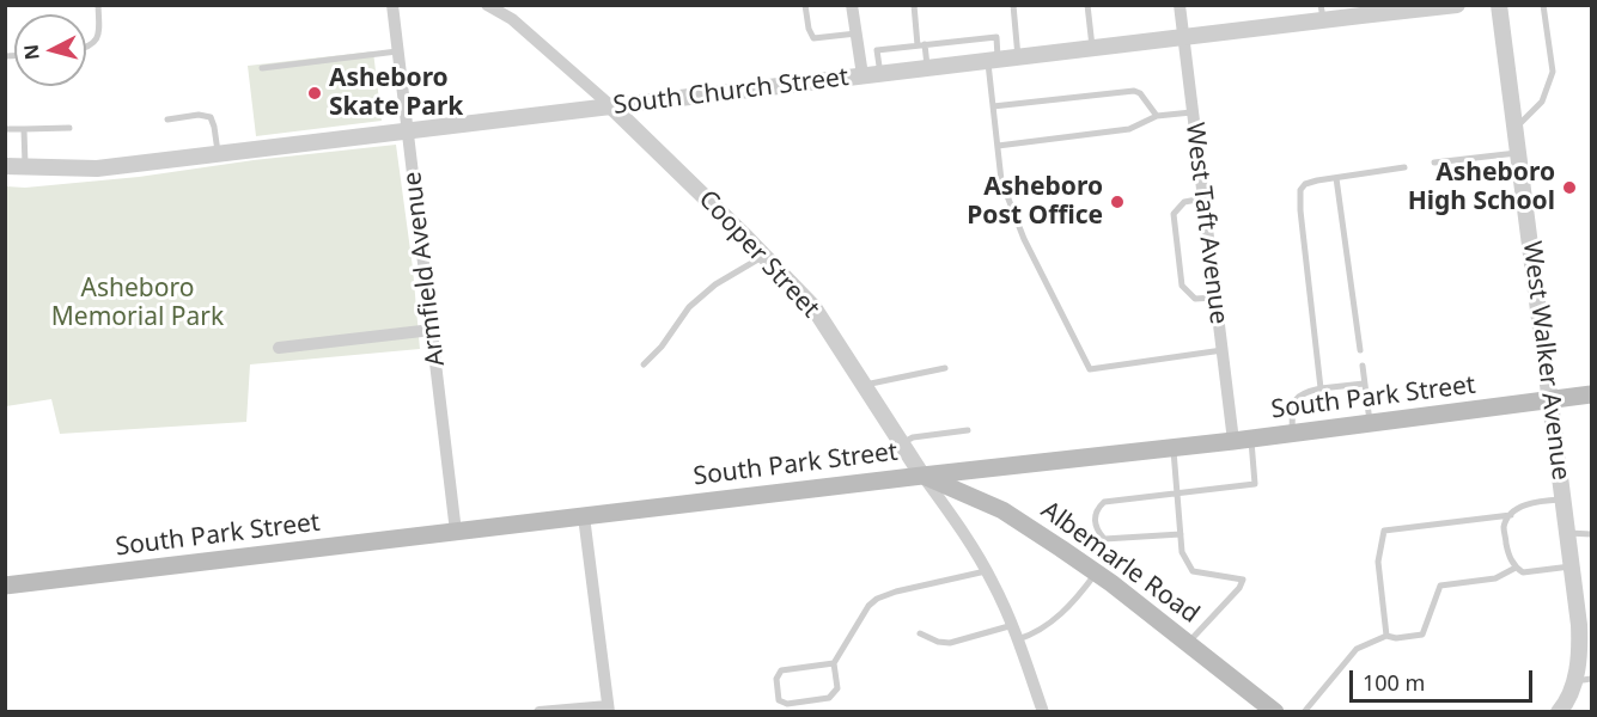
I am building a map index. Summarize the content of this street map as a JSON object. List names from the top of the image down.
{
  "streets": {
    "main road": ["South Park Street", "Albemarle Road"],
    "street": [
      "South Church Street",
      "West Taft Avenue",
      "Cooper Street",
      "Armfield Avenue",
      "West Walker Avenue"
    ]
  },
  "crossings": [
    ["South Church Street", "West Taft Avenue"],
    ["South Church Street", "Cooper Street"],
    ["South Church Street", "Armfield Avenue"],
    ["West Taft Avenue", "South Park Street"],
    ["Cooper Street", "South Park Street"],
    ["Cooper Street", "Albemarle Road"],
    ["Armfield Avenue", "South Park Street"],
    ["West Walker Avenue", "South Park Street"],
    ["South Park Street", "Albemarle Road"]
  ],
  "parks": ["Asheboro Memorial Park"],
  "places": ["Asheboro Skate Park", "Asheboro High School", "Asheboro Post Office"],
  "scale_bar": "100 m",
  "north": "left"
}
